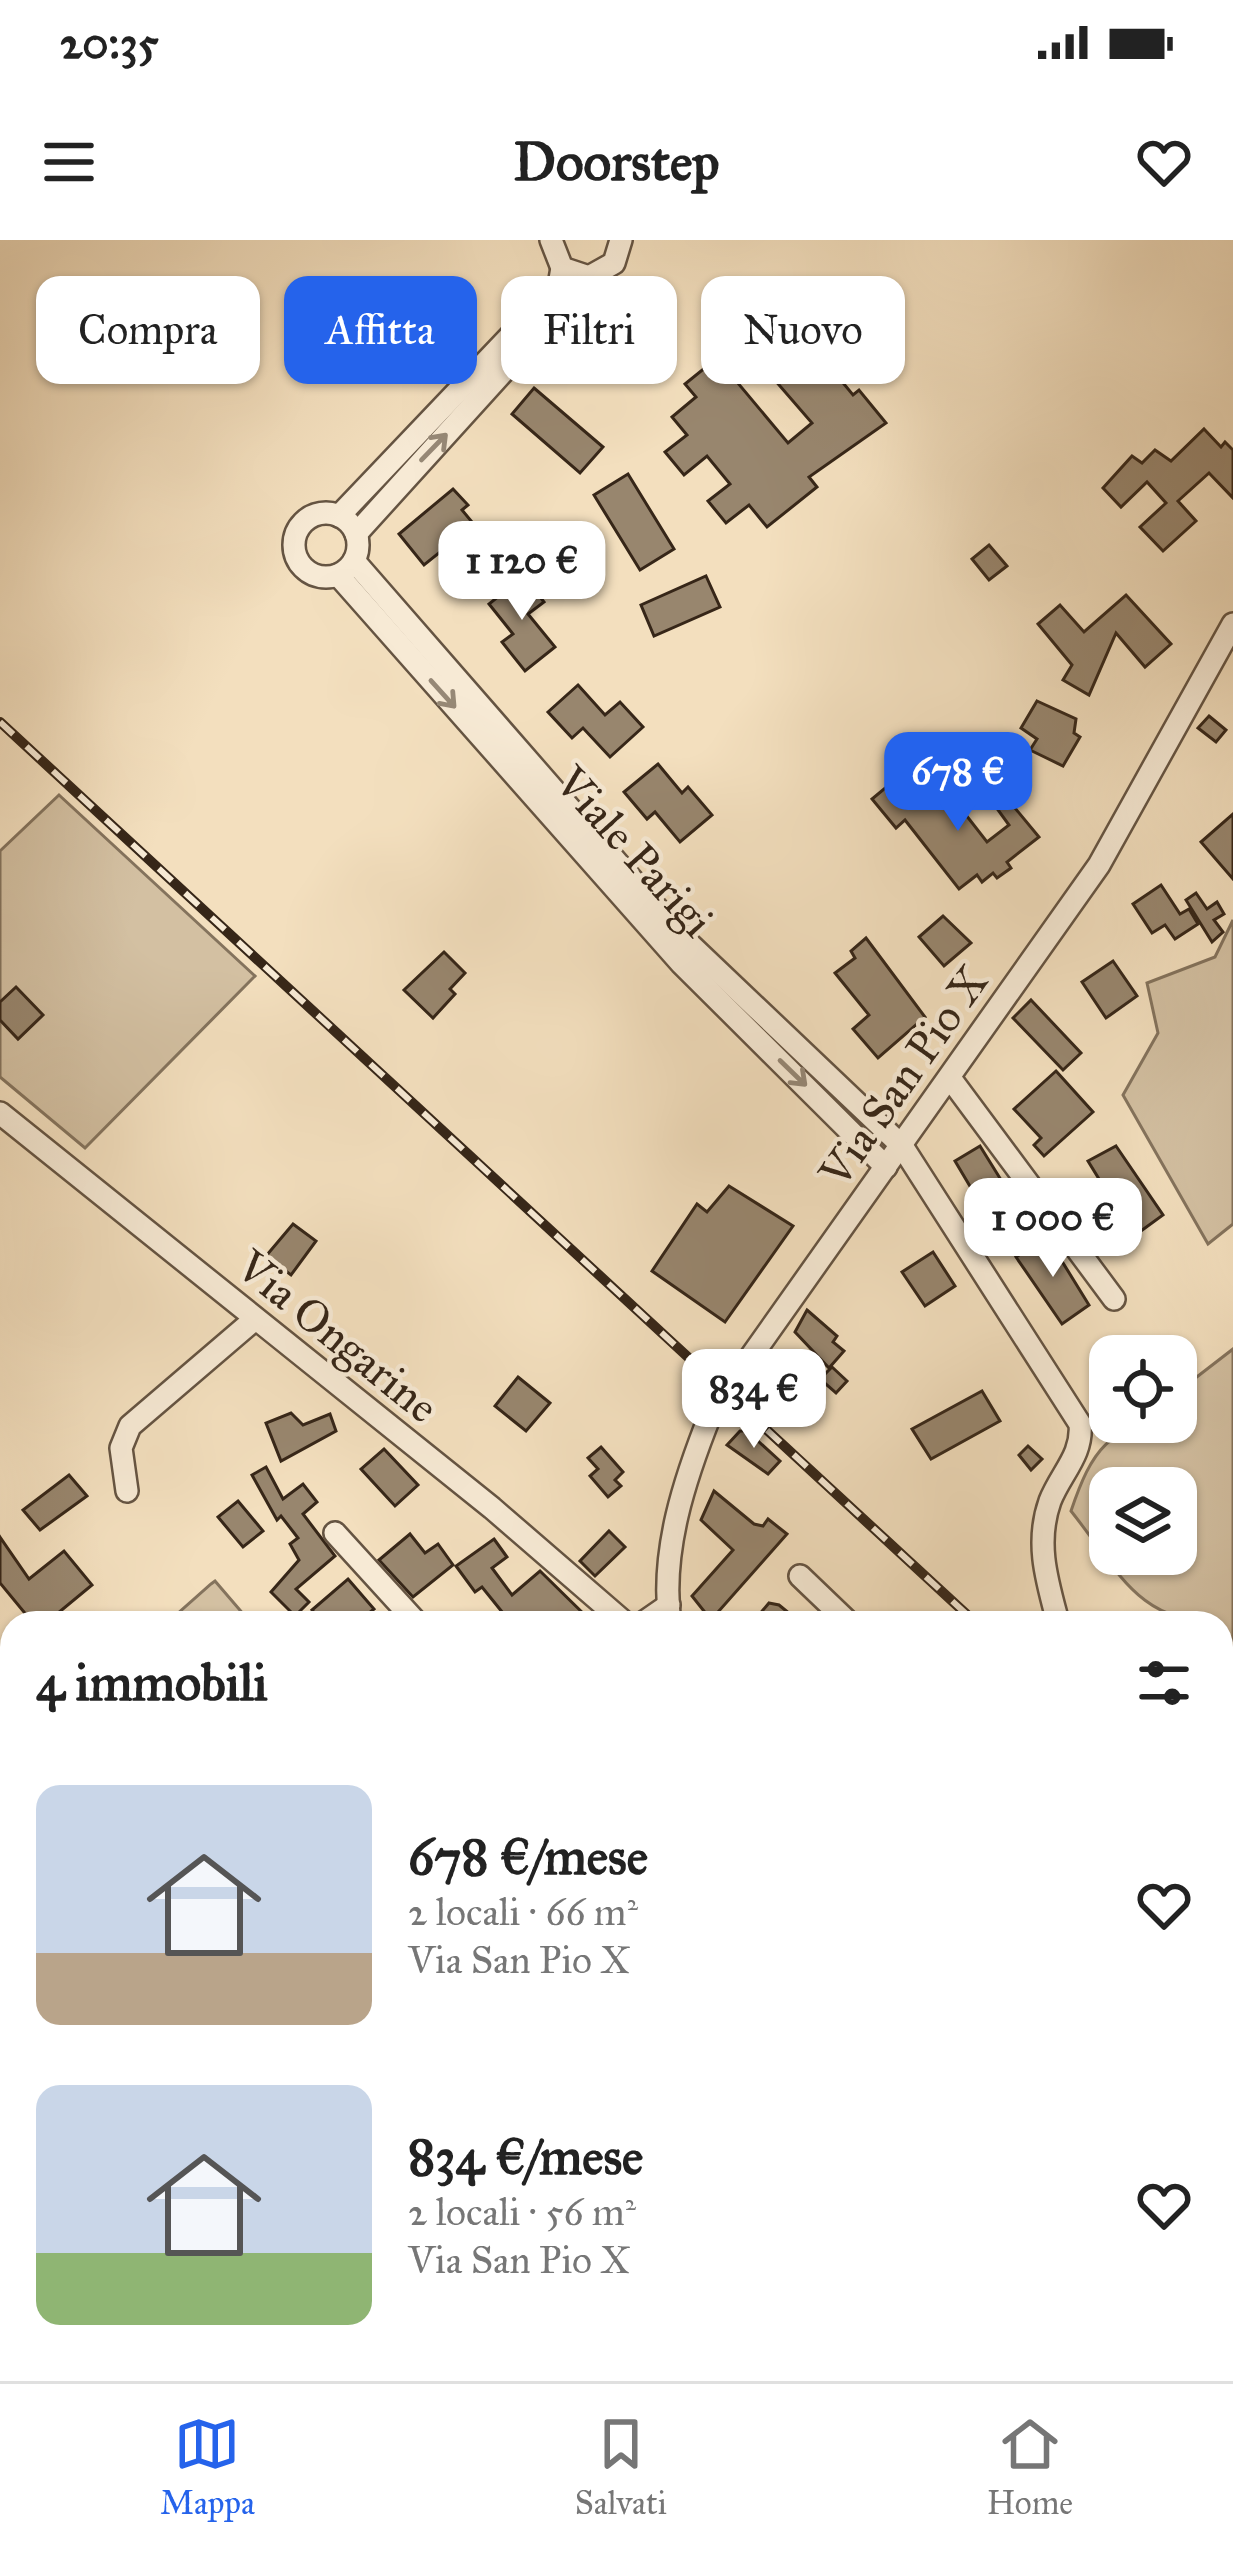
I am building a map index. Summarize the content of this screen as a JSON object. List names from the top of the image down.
{
  "streets": {
    "street": ["Viale Parigi", "Via San Pio X", "Via Ongarine"]
  },
  "crossings": [
    ["Viale Parigi", "Via San Pio X"]
  ],
  "page": {
    "status": "20:35",
    "header": "Doorstep",
    "chip": [
      "Compra",
      "Affitta",
      "Filtri",
      "Nuovo"
    ],
    "price": [
      "1 120 €",
      "678 €",
      "1 000 €",
      "834 €"
    ],
    "heading": "4 immobili",
    "list": [
      {
        "name": "678 €/mese",
        "note": "2 locali · 66 m² · Via San Pio X"
      },
      {
        "name": "834 €/mese",
        "note": "2 locali · 56 m² · Via San Pio X"
      }
    ],
    "tabs": ["Mappa", "Salvati", "Home"]
  }
}
